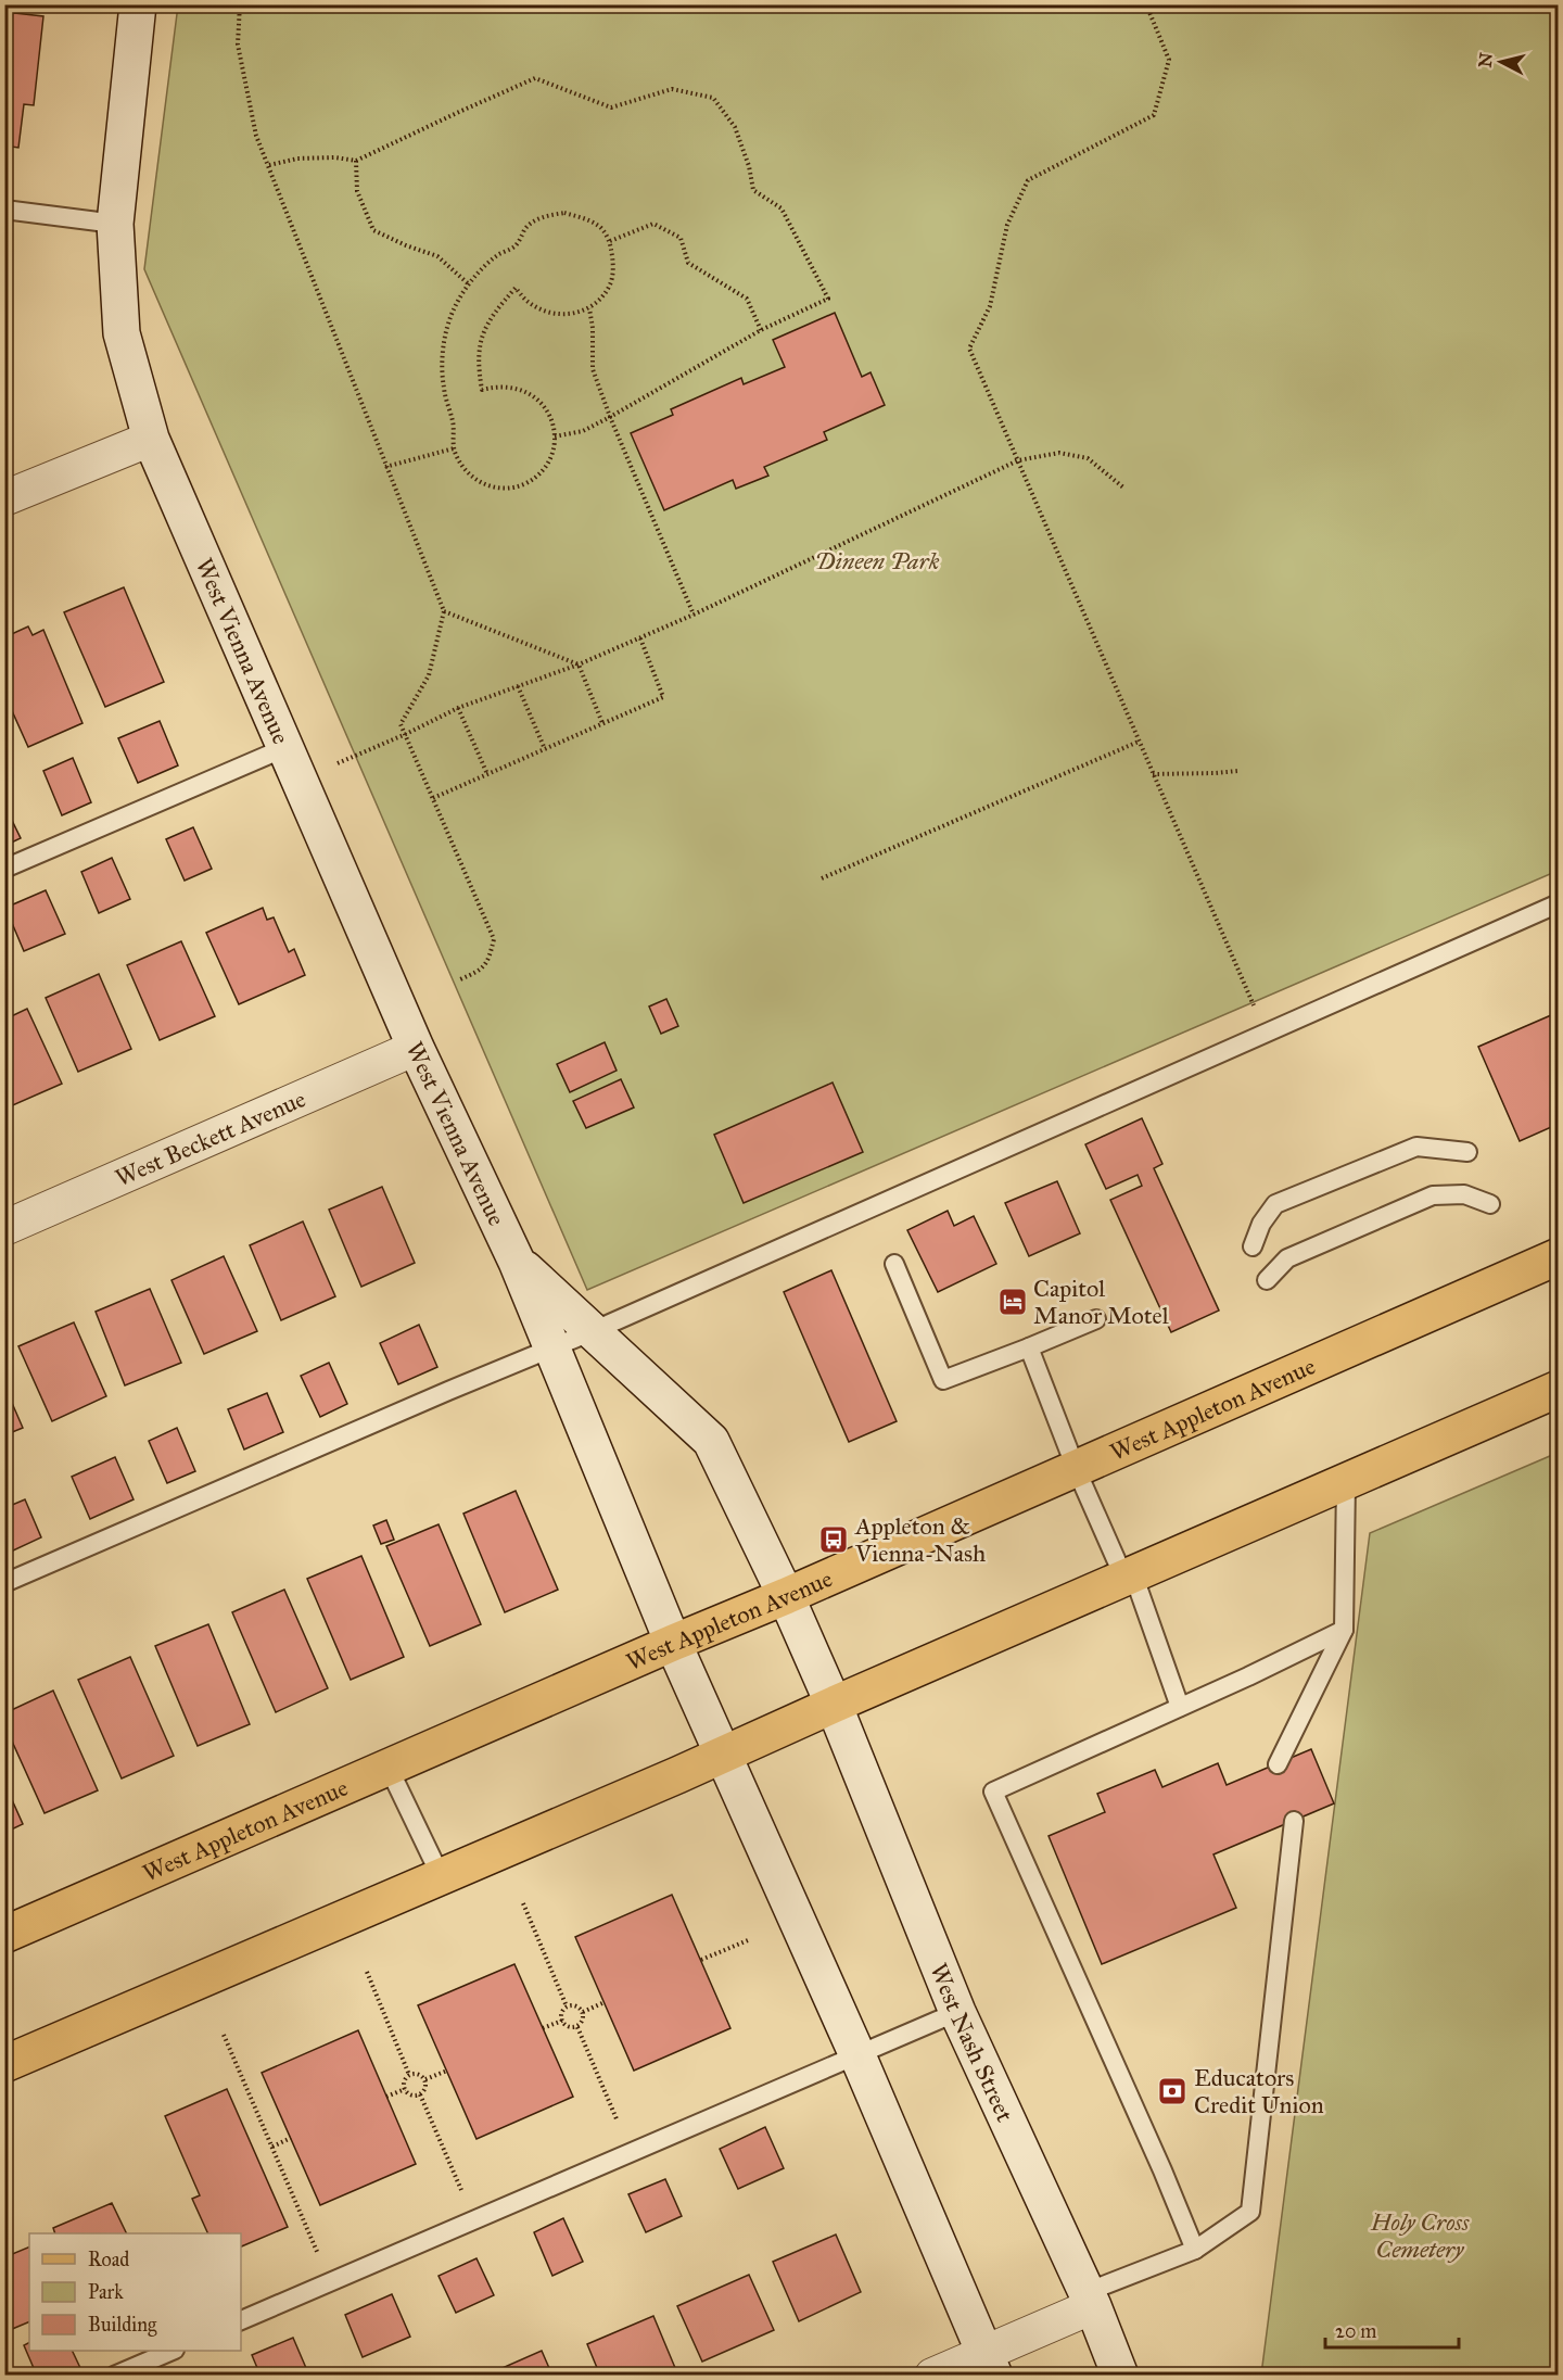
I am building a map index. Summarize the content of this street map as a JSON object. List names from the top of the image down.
{
  "streets": {
    "main road": ["West Appleton Avenue"],
    "street": ["West Vienna Avenue", "West Beckett Avenue", "West Nash Street"]
  },
  "crossings": [
    ["West Vienna Avenue", "West Beckett Avenue"],
    ["West Vienna Avenue", "West Appleton Avenue"],
    ["West Vienna Avenue", "West Nash Street"]
  ],
  "parks": ["Dineen Park", "Holy Cross Cemetery"],
  "places": {
    "hotel": ["Capitol Manor Motel"],
    "bus stop": ["Appleton & Vienna-Nash"],
    "bank": ["Educators Credit Union"]
  },
  "legend": ["Road", "Park", "Building"],
  "scale_bar": "20 m",
  "north": "left"
}
